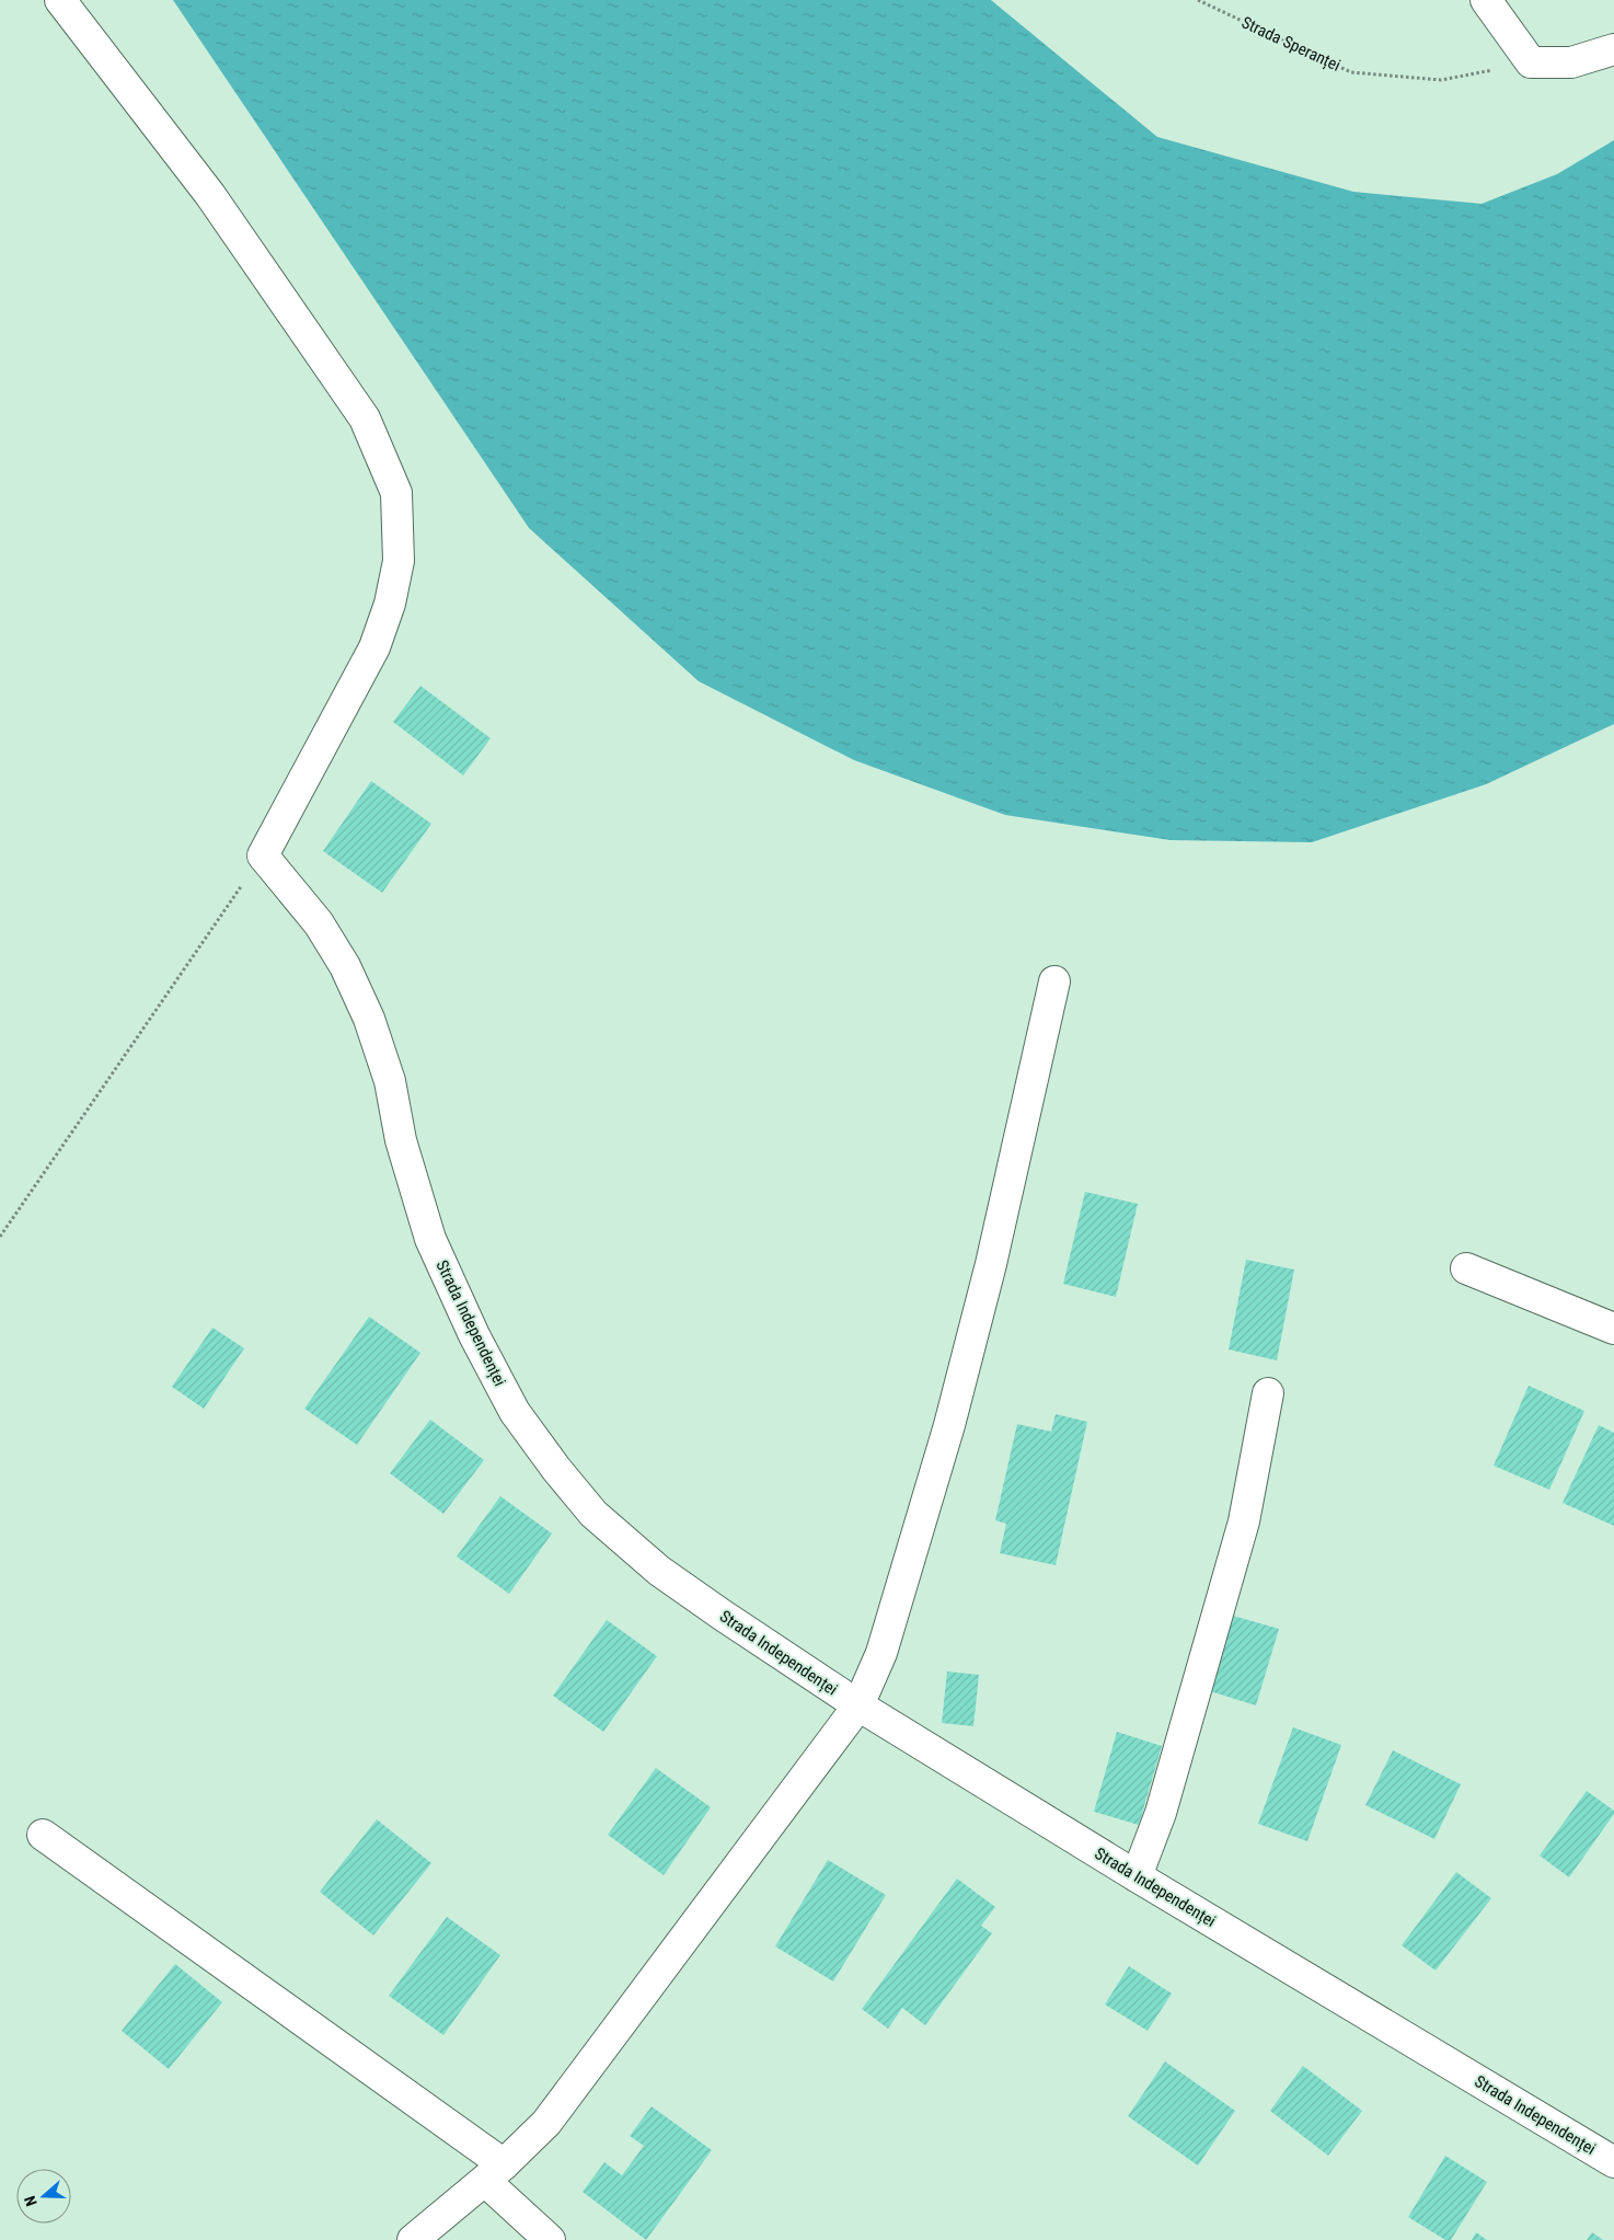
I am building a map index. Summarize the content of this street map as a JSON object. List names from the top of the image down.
{
  "streets": {
    "street": ["Strada Independenței"],
    "path": ["Strada Speranței"]
  },
  "north": "left"
}
